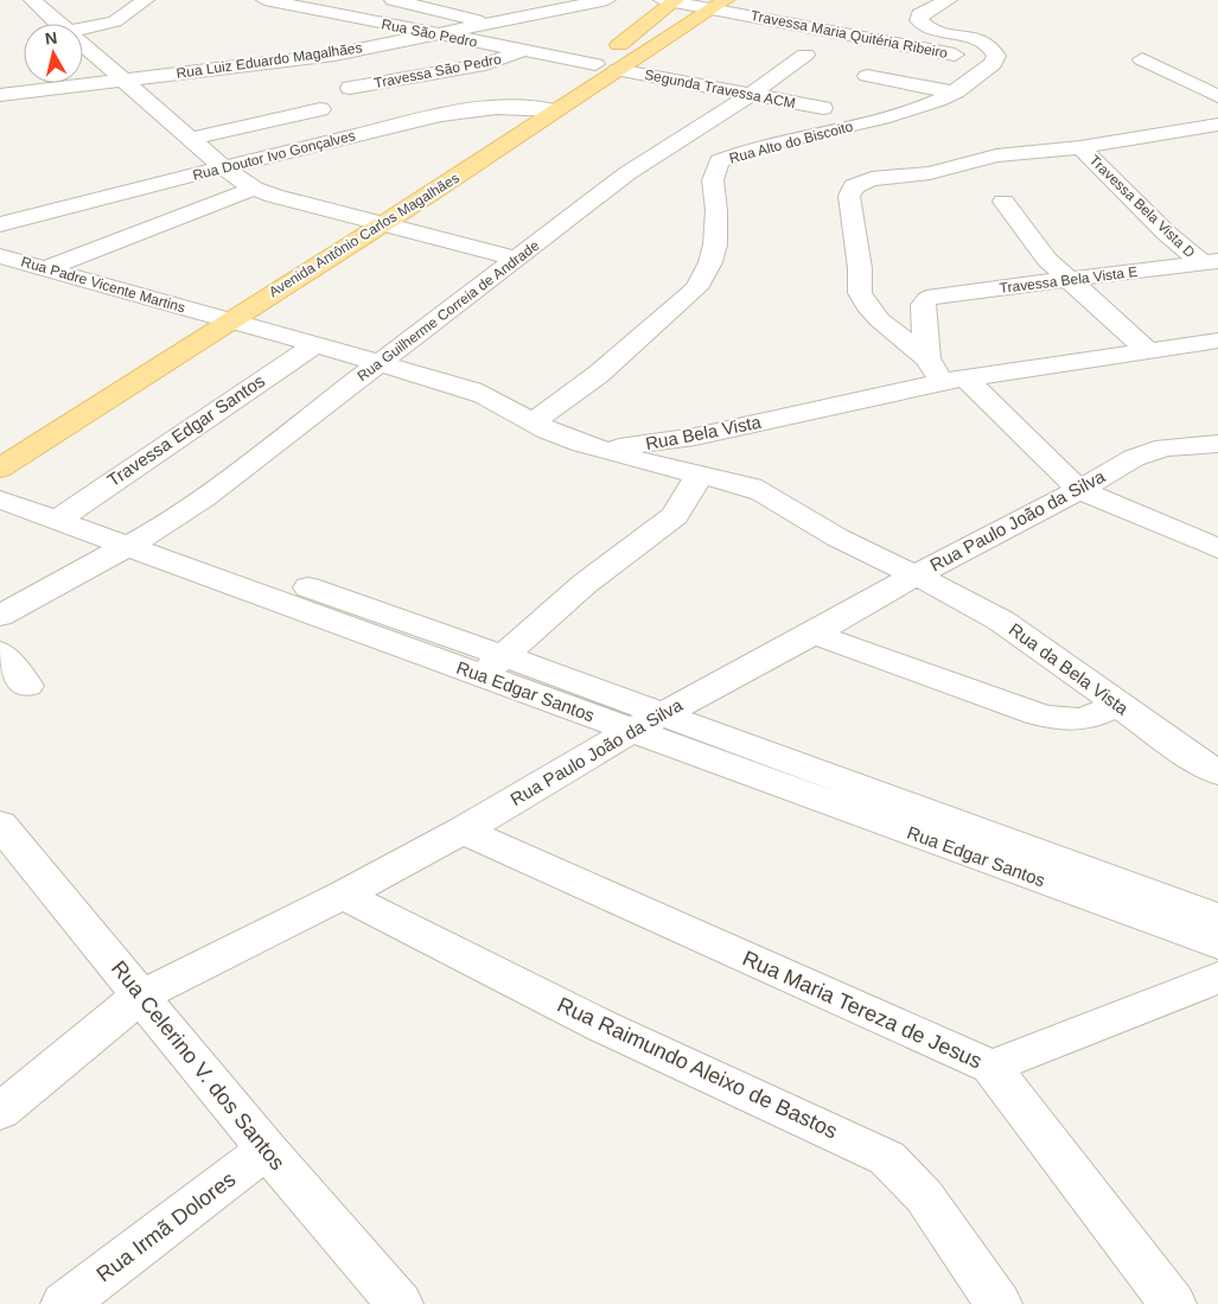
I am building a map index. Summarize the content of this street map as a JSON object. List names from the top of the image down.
{
  "streets": {
    "main road": ["Avenida Antônio Carlos Magalhães"],
    "street": [
      "Rua São Pedro",
      "Travessa Maria Quitéria Ribeiro",
      "Rua Luiz Eduardo Magalhães",
      "Travessa São Pedro",
      "Segunda Travessa ACM",
      "Rua Alto do Biscoito",
      "Rua Doutor Ivo Gonçalves",
      "Travessa Bela Vista D",
      "Travessa Bela Vista E",
      "Rua Padre Vicente Martins",
      "Rua Guilherme Correia de Andrade",
      "Travessa Edgar Santos",
      "Rua Bela Vista",
      "Rua Paulo João da Silva",
      "Rua da Bela Vista",
      "Rua Edgar Santos",
      "Rua Maria Tereza de Jesus",
      "Rua Celerino V. dos Santos",
      "Rua Raimundo Aleixo de Bastos",
      "Rua Irmã Dolores"
    ]
  },
  "crossings": [
    ["Rua São Pedro", "Rua Luiz Eduardo Magalhães"],
    ["Rua São Pedro", "Travessa São Pedro"],
    ["Rua São Pedro", "Segunda Travessa ACM"],
    ["Rua São Pedro", "Avenida Antônio Carlos Magalhães"],
    ["Travessa Maria Quitéria Ribeiro", "Rua Alto do Biscoito"],
    ["Travessa Maria Quitéria Ribeiro", "Avenida Antônio Carlos Magalhães"],
    ["Segunda Travessa ACM", "Avenida Antônio Carlos Magalhães"],
    ["Segunda Travessa ACM", "Rua Guilherme Correia de Andrade"],
    ["Rua Alto do Biscoito", "Rua Bela Vista"],
    ["Rua Doutor Ivo Gonçalves", "Avenida Antônio Carlos Magalhães"],
    ["Travessa Bela Vista D", "Travessa Bela Vista E"],
    ["Avenida Antônio Carlos Magalhães", "Rua Padre Vicente Martins"],
    ["Avenida Antônio Carlos Magalhães", "Rua Bela Vista"],
    ["Rua Padre Vicente Martins", "Rua Bela Vista"],
    ["Rua Guilherme Correia de Andrade", "Rua Bela Vista"],
    ["Rua Guilherme Correia de Andrade", "Rua Edgar Santos"],
    ["Travessa Edgar Santos", "Rua Bela Vista"],
    ["Travessa Edgar Santos", "Rua Edgar Santos"],
    ["Rua Bela Vista", "Rua da Bela Vista"],
    ["Rua Paulo João da Silva", "Rua da Bela Vista"],
    ["Rua Paulo João da Silva", "Rua Edgar Santos"],
    ["Rua Paulo João da Silva", "Rua Maria Tereza de Jesus"],
    ["Rua Paulo João da Silva", "Rua Celerino V. dos Santos"],
    ["Rua Paulo João da Silva", "Rua Raimundo Aleixo de Bastos"],
    ["Rua Celerino V. dos Santos", "Rua Irmã Dolores"]
  ],
  "north": "top"
}
